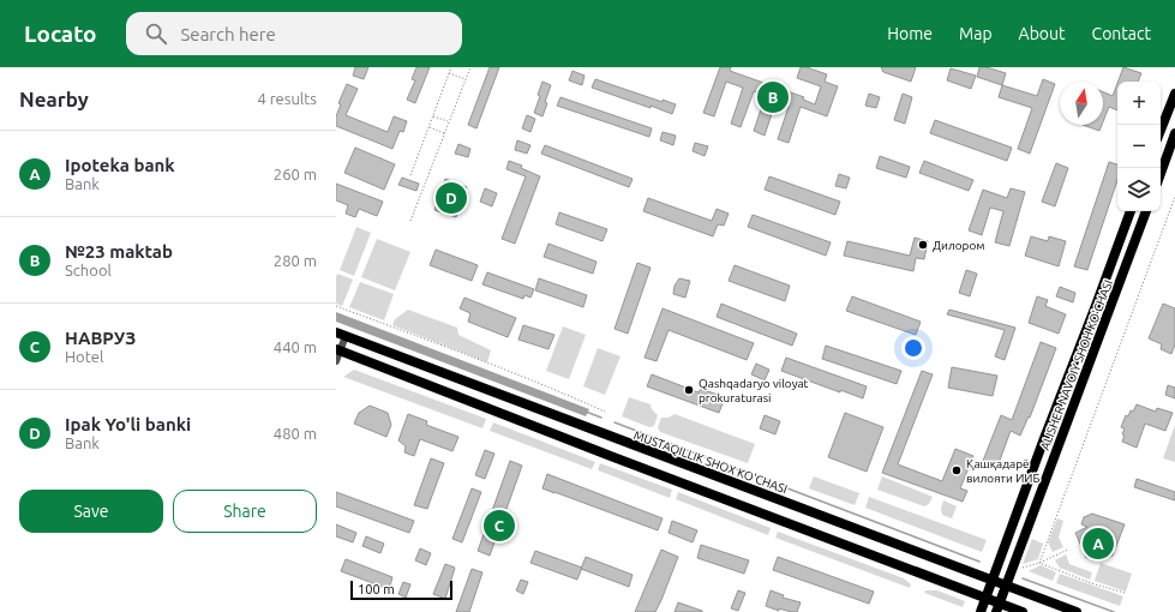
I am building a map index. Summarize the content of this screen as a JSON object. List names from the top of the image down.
{
  "streets": {
    "main road": ["ALISHER NAVOIY SHOH KO'CHASI", "MUSTAQILLIK SHOX KO'CHASI"]
  },
  "crossings": [
    ["ALISHER NAVOIY SHOH KO'CHASI", "MUSTAQILLIK SHOX KO'CHASI"]
  ],
  "places": ["Дилором", "Qashqadaryo viloyat prokuraturasi", "Қашқадарё вилояти ИИБ"],
  "scale_bar": "100 m",
  "north": "top",
  "page": {
    "header": "Locato",
    "search": "Search here",
    "nav": [
      "Home",
      "Map",
      "About",
      "Contact"
    ],
    "heading": ["Nearby", "4 results"],
    "pins": [
      "B",
      "D",
      "C",
      "A"
    ],
    "map_buttons": ["+", "−"],
    "list": [
      {
        "mark": "A",
        "name": "Ipoteka bank",
        "note": "Bank",
        "value": "260 m"
      },
      {
        "mark": "B",
        "name": "№23 maktab",
        "note": "School",
        "value": "280 m"
      },
      {
        "mark": "C",
        "name": "НАВРУЗ",
        "note": "Hotel",
        "value": "440 m"
      },
      {
        "mark": "D",
        "name": "Ipak Yo'li banki",
        "note": "Bank",
        "value": "480 m"
      }
    ],
    "buttons": ["Save", "Share"],
    "scale": "100 m"
  }
}
